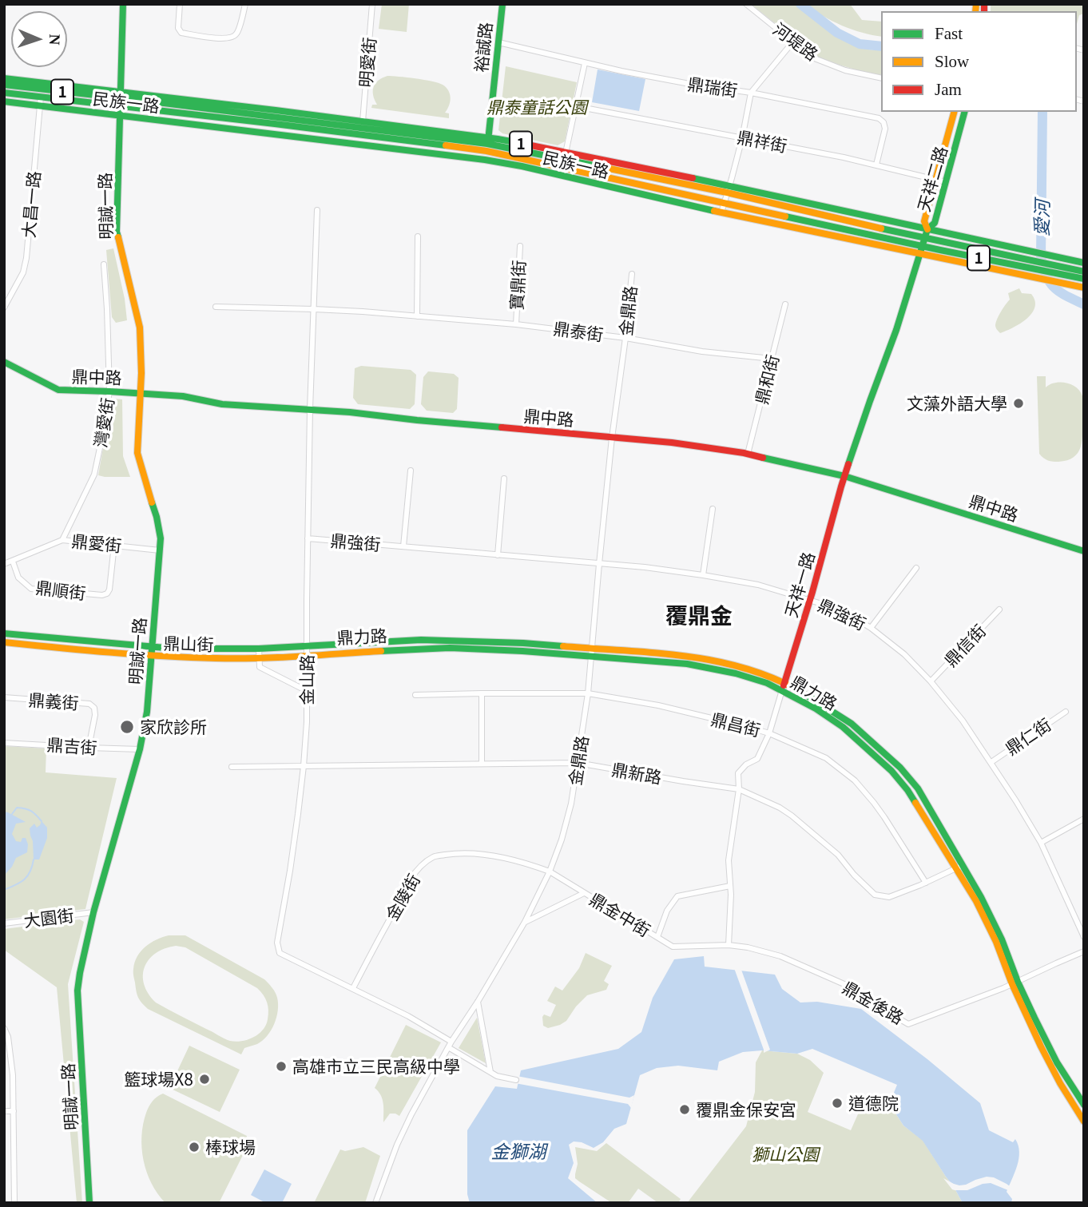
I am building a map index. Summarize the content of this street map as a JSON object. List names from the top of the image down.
{
  "streets": {
    "street": [
      "河堤路",
      "裕誠路",
      "明愛街",
      "鼎瑞街",
      "1",
      "民族一路",
      "鼎祥街",
      "天祥二路",
      "大昌一路",
      "明誠一路",
      "寶鼎街",
      "金鼎路",
      "鼎泰街",
      "鼎中路",
      "鼎和街",
      "灣愛街",
      "鼎強街",
      "鼎愛街",
      "天祥一路",
      "鼎順街",
      "鼎力路",
      "鼎山街",
      "鼎信街",
      "金山路",
      "鼎義街",
      "鼎昌街",
      "鼎仁街",
      "鼎吉街",
      "鼎新路",
      "金陵街",
      "鼎金中街",
      "大園街",
      "鼎金後路"
    ]
  },
  "crossings": [
    ["裕誠路", "鼎瑞街"],
    ["裕誠路", "民族一路"],
    ["明愛街", "民族一路"],
    ["鼎瑞街", "鼎祥街"],
    ["1", "民族一路"],
    ["民族一路", "天祥二路"],
    ["民族一路", "大昌一路"],
    ["民族一路", "明誠一路"],
    ["民族一路", "天祥一路"],
    ["鼎祥街", "天祥二路"],
    ["天祥二路", "天祥一路"],
    ["明誠一路", "鼎中路"],
    ["明誠一路", "鼎愛街"],
    ["明誠一路", "鼎山街"],
    ["明誠一路", "鼎吉街"],
    ["明誠一路", "大園街"],
    ["寶鼎街", "鼎泰街"],
    ["金鼎路", "鼎泰街"],
    ["金鼎路", "鼎中路"],
    ["金鼎路", "鼎強街"],
    ["金鼎路", "鼎力路"],
    ["金鼎路", "金山路"],
    ["金鼎路", "鼎昌街"],
    ["金鼎路", "鼎新路"],
    ["金鼎路", "金陵街"],
    ["金鼎路", "鼎金中街"],
    ["鼎泰街", "鼎和街"],
    ["鼎泰街", "金山路"],
    ["鼎中路", "鼎和街"],
    ["鼎中路", "灣愛街"],
    ["鼎中路", "天祥一路"],
    ["鼎中路", "金山路"],
    ["灣愛街", "鼎愛街"],
    ["鼎強街", "天祥一路"],
    ["鼎強街", "鼎信街"],
    ["鼎強街", "金山路"],
    ["鼎強街", "鼎仁街"],
    ["鼎愛街", "鼎順街"],
    ["天祥一路", "鼎力路"],
    ["天祥一路", "鼎昌街"],
    ["天祥一路", "鼎新路"],
    ["天祥一路", "鼎金中街"],
    ["天祥一路", "鼎金後路"],
    ["鼎力路", "鼎山街"],
    ["鼎力路", "金山路"],
    ["鼎力路", "鼎新路"],
    ["鼎力路", "鼎金後路"],
    ["鼎山街", "金山路"],
    ["金山路", "鼎新路"],
    ["金山路", "金陵街"],
    ["鼎義街", "鼎吉街"],
    ["鼎昌街", "鼎新路"],
    ["金陵街", "鼎金中街"],
    ["鼎金中街", "鼎金後路"]
  ],
  "districts": ["覆鼎金"],
  "water": ["愛河", "金獅湖"],
  "parks": ["鼎泰童話公園", "獅山公園"],
  "places": [
    "文藻外語大學",
    "家欣診所",
    "高雄市立三民高級中學",
    "籃球場X8",
    "道德院",
    "覆鼎金保安宮",
    "棒球場"
  ],
  "legend": ["Fast", "Slow", "Jam"],
  "north": "right"
}
